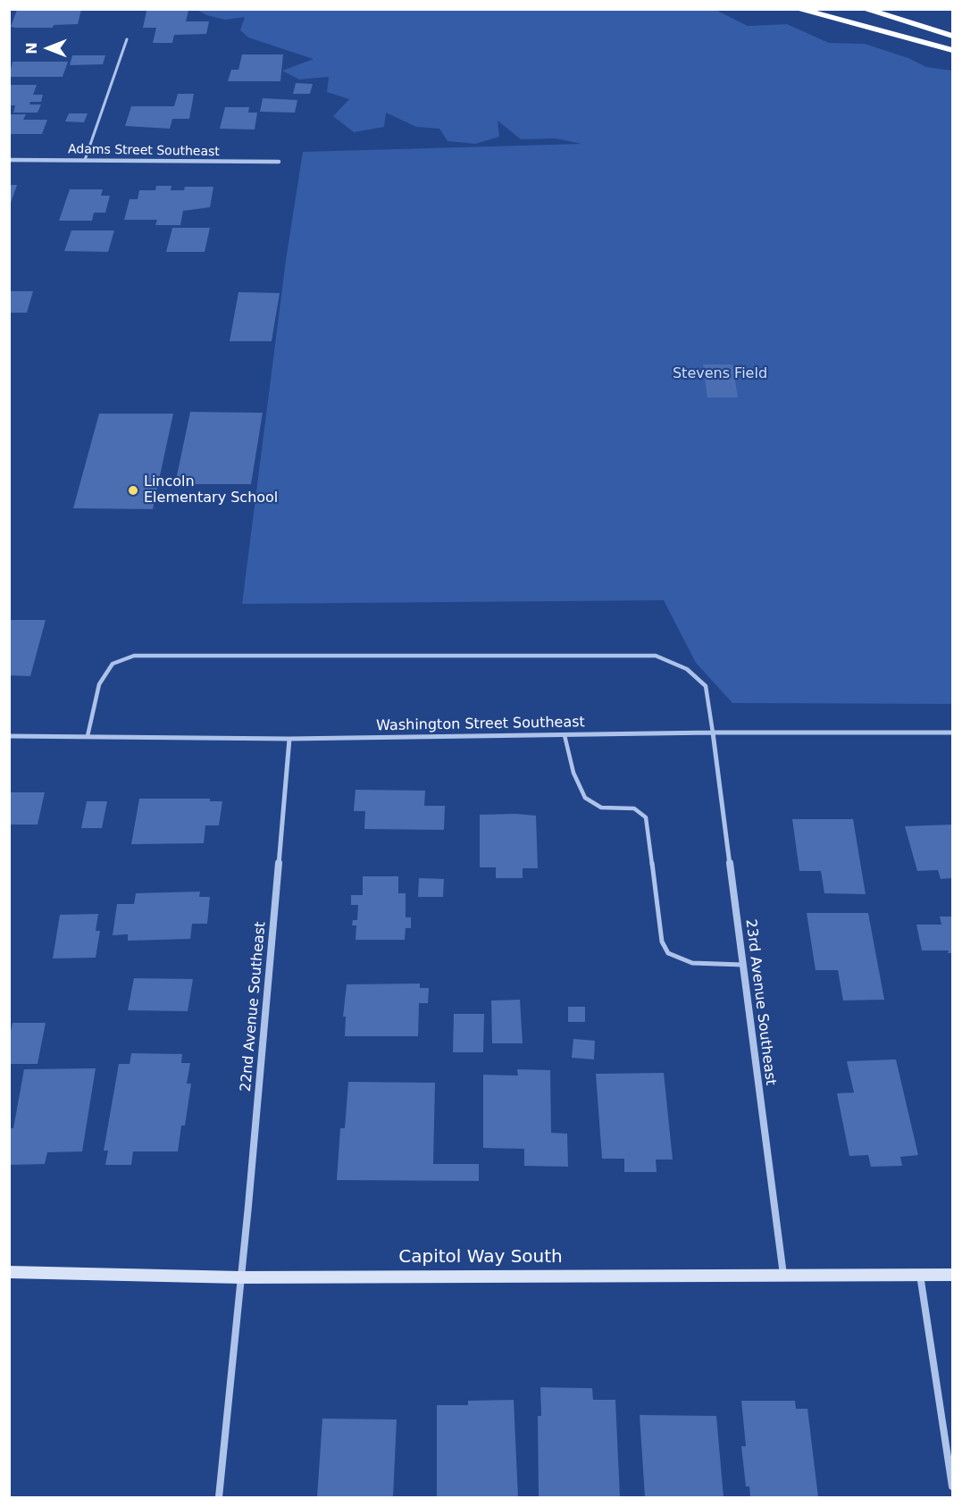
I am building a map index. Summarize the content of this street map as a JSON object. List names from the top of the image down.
{
  "streets": {
    "main road": ["Capitol Way South"],
    "street": [
      "Adams Street Southeast",
      "Washington Street Southeast",
      "23rd Avenue Southeast",
      "22nd Avenue Southeast"
    ]
  },
  "crossings": [
    ["Washington Street Southeast", "23rd Avenue Southeast"],
    ["Washington Street Southeast", "22nd Avenue Southeast"],
    ["23rd Avenue Southeast", "Capitol Way South"],
    ["22nd Avenue Southeast", "Capitol Way South"]
  ],
  "parks": ["Stevens Field"],
  "places": ["Lincoln Elementary School"],
  "north": "left"
}
